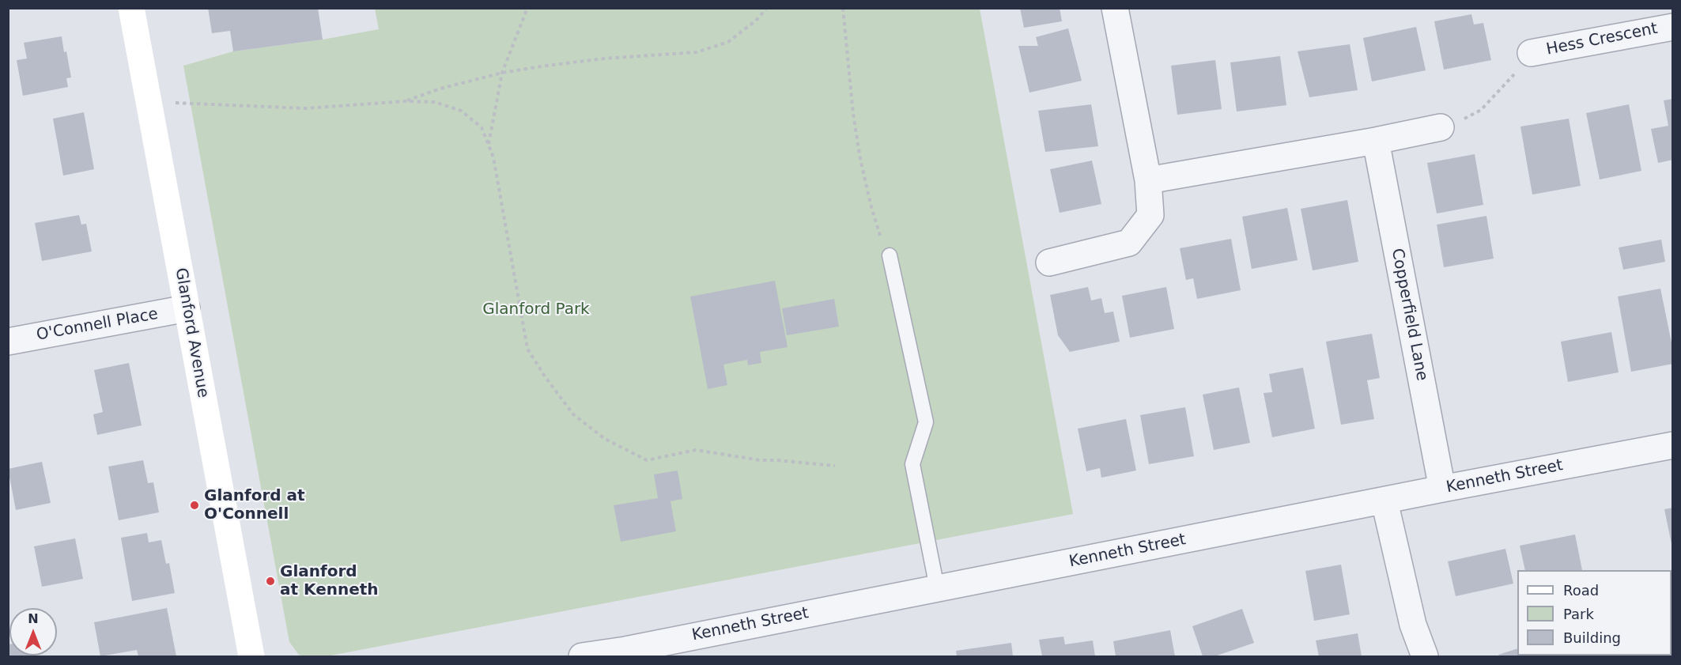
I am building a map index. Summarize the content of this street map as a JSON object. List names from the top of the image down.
{
  "streets": {
    "main road": ["Glanford Avenue"],
    "street": [
      "Hess Crescent",
      "Copperfield Lane",
      "O'Connell Place",
      "Kenneth Street"
    ]
  },
  "crossings": [
    ["Copperfield Lane", "Kenneth Street"],
    ["O'Connell Place", "Glanford Avenue"]
  ],
  "parks": ["Glanford Park"],
  "places": ["Glanford at O'Connell", "Glanford at Kenneth"],
  "legend": ["Road", "Park", "Building"],
  "north": "top"
}
